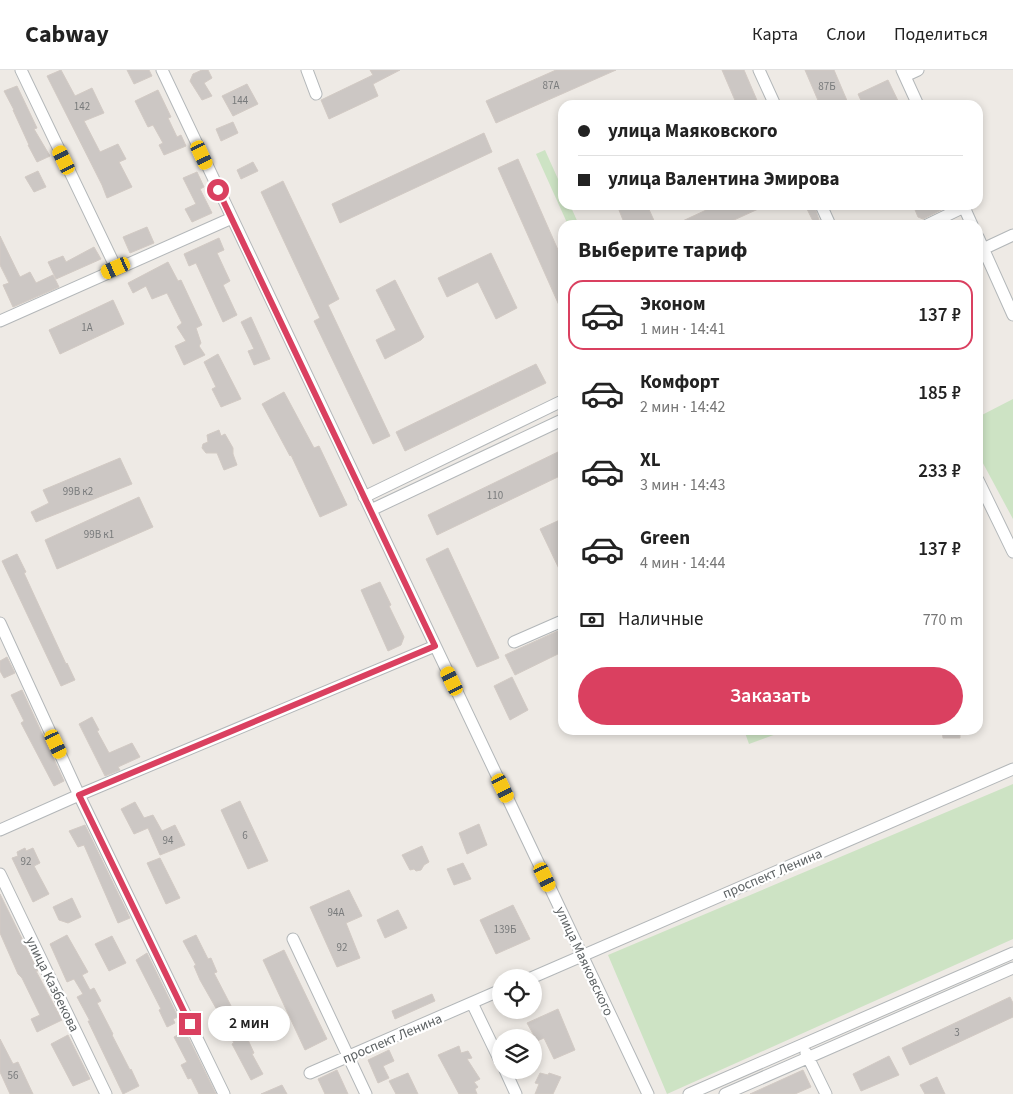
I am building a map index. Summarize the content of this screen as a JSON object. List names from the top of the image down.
{
  "streets": {
    "street": ["проспект Ленина", "улица Маяковского", "улица Казбекова"]
  },
  "crossings": [
    ["проспект Ленина", "улица Маяковского"]
  ],
  "house_numbers": [
    "87А",
    "87Б",
    "144",
    "142",
    "1А",
    "99В к2",
    "110",
    "99В к1",
    "6",
    "94",
    "92",
    "94А",
    "139Б",
    "92",
    "3",
    "56"
  ],
  "page": {
    "header": "Cabway",
    "nav": ["Карта", "Слои", "Поделиться"],
    "banner": ["улица Маяковского", "улица Валентина Эмирова"],
    "heading": "Выберите тариф",
    "list": [
      {
        "name": "Эконом",
        "note": "1 мин · 14:41",
        "value": "137 ₽"
      },
      {
        "name": "Комфорт",
        "note": "2 мин · 14:42",
        "value": "185 ₽"
      },
      {
        "name": "XL",
        "note": "3 мин · 14:43",
        "value": "233 ₽"
      },
      {
        "name": "Green",
        "note": "4 мин · 14:44",
        "value": "137 ₽"
      }
    ],
    "pay": ["Наличные", "770 m"],
    "buttons": "Заказать",
    "bubble": "2 мин"
  }
}
